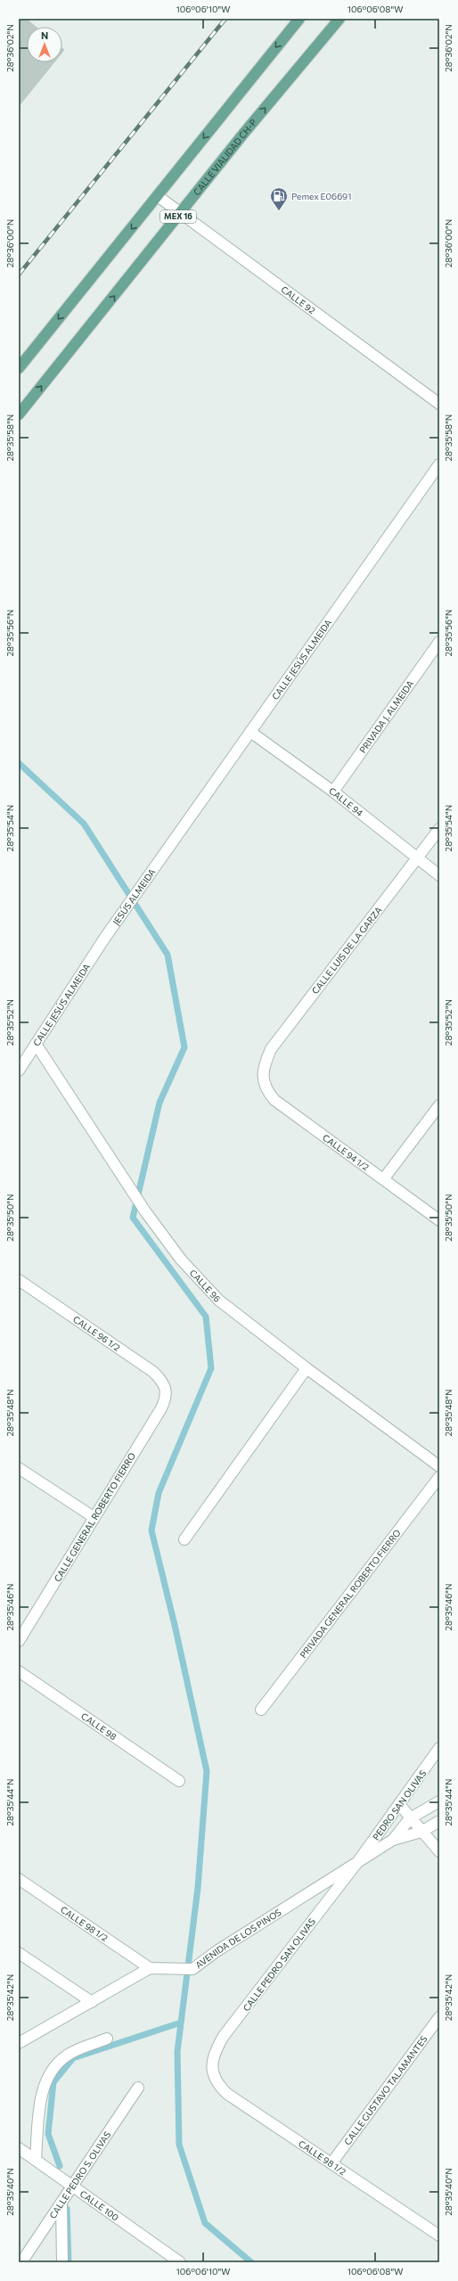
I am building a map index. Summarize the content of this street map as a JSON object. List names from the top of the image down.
{
  "streets": {
    "main road": ["CALLE VIALIDAD CH-P", "MEX 16"],
    "street": [
      "CALLE 92",
      "CALLE JESÚS ALMEIDA",
      "PRIVADA J. ALMEIDA",
      "CALLE 94",
      "JESÚS ALMEIDA",
      "CALLE LUIS DE LA GARZA",
      "CALLE 94 1/2",
      "CALLE 96",
      "CALLE 96 1/2",
      "CALLE GENERAL ROBERTO FIERRO",
      "PRIVADA GENERAL ROBERTO FIERRO",
      "CALLE 98",
      "PEDRO SAN OLIVAS",
      "CALLE 98 1/2",
      "AVENIDA DE LOS PINOS",
      "CALLE PEDRO SAN OLIVAS",
      "CALLE GUSTAVO TALAMANTES",
      "CALLE PEDRO S. OLIVAS",
      "CALLE 100"
    ]
  },
  "crossings": [
    ["CALLE VIALIDAD CH-P", "CALLE 92"],
    ["MEX 16", "CALLE 92"],
    ["CALLE JESÚS ALMEIDA", "CALLE 94"],
    ["CALLE JESÚS ALMEIDA", "JESÚS ALMEIDA"],
    ["CALLE JESÚS ALMEIDA", "CALLE 96"],
    ["PRIVADA J. ALMEIDA", "CALLE 94"],
    ["CALLE 94", "CALLE LUIS DE LA GARZA"],
    ["CALLE LUIS DE LA GARZA", "CALLE 94 1/2"],
    ["CALLE 96 1/2", "CALLE GENERAL ROBERTO FIERRO"],
    ["PEDRO SAN OLIVAS", "AVENIDA DE LOS PINOS"],
    ["PEDRO SAN OLIVAS", "CALLE PEDRO SAN OLIVAS"],
    ["CALLE 98 1/2", "AVENIDA DE LOS PINOS"],
    ["CALLE 98 1/2", "CALLE PEDRO SAN OLIVAS"],
    ["CALLE 98 1/2", "CALLE GUSTAVO TALAMANTES"],
    ["AVENIDA DE LOS PINOS", "CALLE PEDRO SAN OLIVAS"],
    ["CALLE PEDRO S. OLIVAS", "CALLE 100"]
  ],
  "places": {
    "fuel station": ["Pemex E06691"]
  },
  "north": "top",
  "coordinates": [
    "106°06'10\"W",
    "106°06'08\"W",
    "28°36'02\"N",
    "28°36'00\"N",
    "28°35'58\"N",
    "28°35'56\"N",
    "28°35'54\"N",
    "28°35'52\"N",
    "28°35'50\"N",
    "28°35'48\"N",
    "28°35'46\"N",
    "28°35'44\"N",
    "28°35'42\"N",
    "28°35'40\"N"
  ]
}
